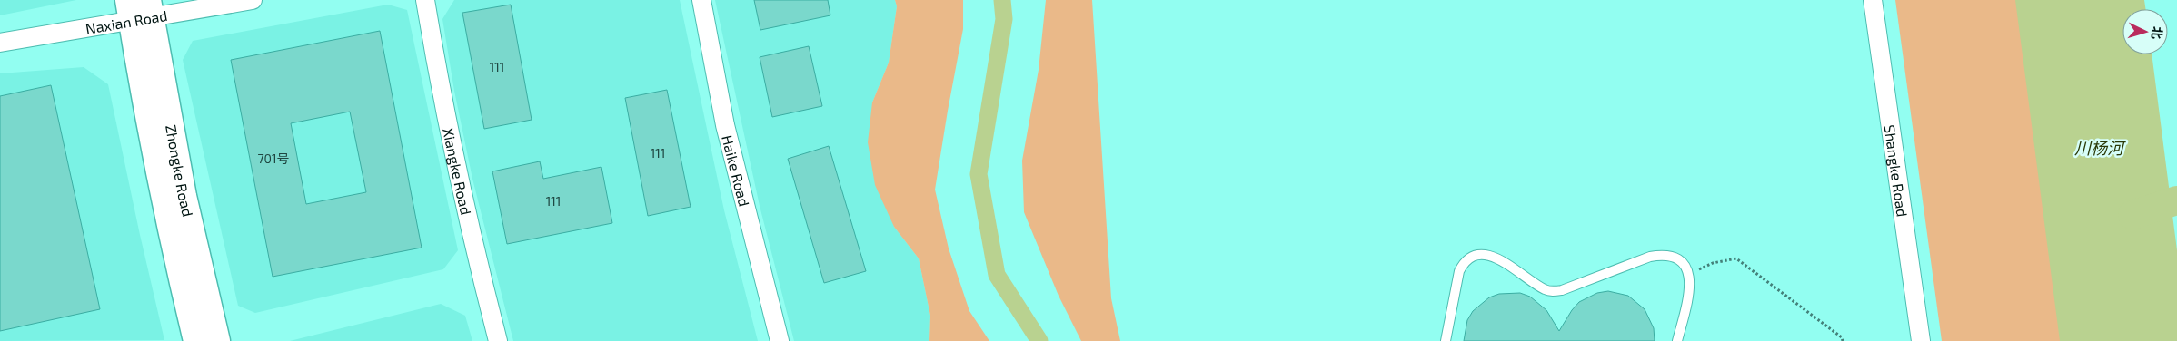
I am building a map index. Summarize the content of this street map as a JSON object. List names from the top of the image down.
{
  "streets": {
    "street": [
      "Naxian Road",
      "Shangke Road",
      "Zhongke Road",
      "Xiangke Road",
      "Haike Road"
    ]
  },
  "crossings": [
    ["Naxian Road", "Zhongke Road"]
  ],
  "water": ["川杨河"],
  "house_numbers": [
    "111",
    "111",
    "701号",
    "111"
  ],
  "north": "right"
}
